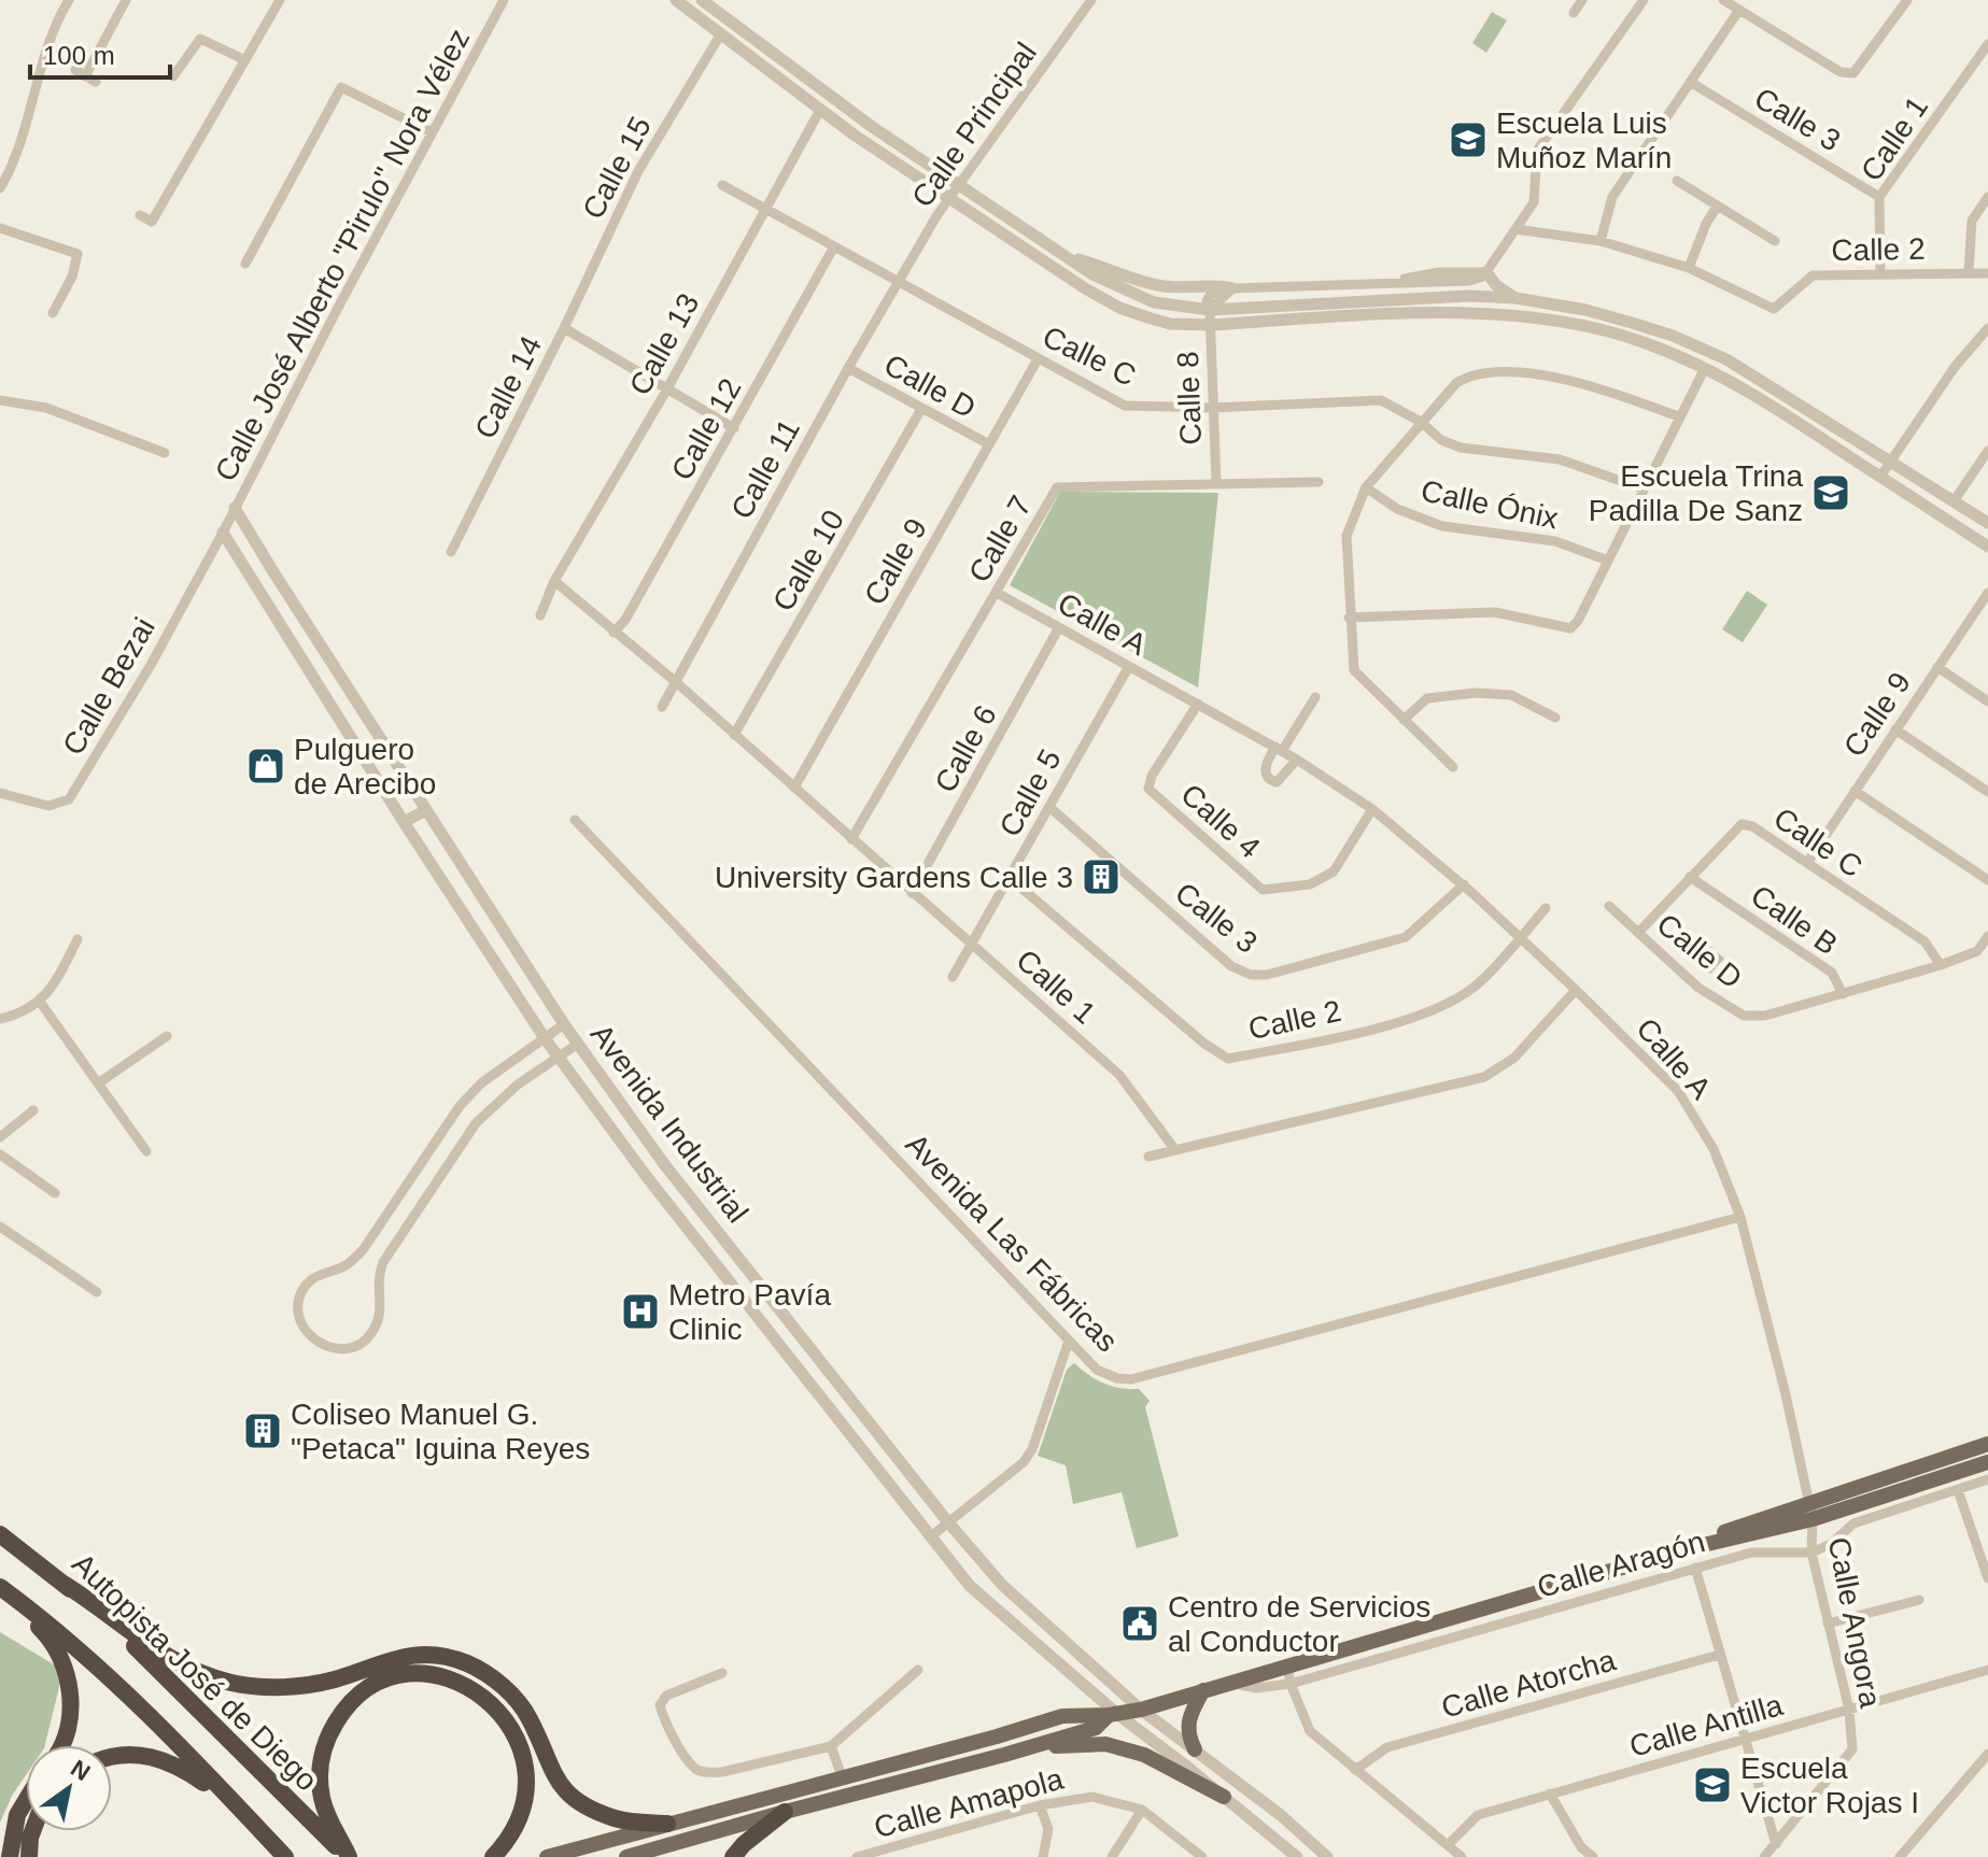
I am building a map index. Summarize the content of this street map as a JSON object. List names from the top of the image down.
{
  "streets": {
    "highway": ["Autopista José de Diego"],
    "street": [
      "Calle 3",
      "Calle Principal",
      "Calle 1",
      "Calle 15",
      "Calle 2",
      "Calle José Alberto \"Pirulo\" Nora Vélez",
      "Calle 13",
      "Calle C",
      "Calle D",
      "Calle 14",
      "Calle 8",
      "Calle 12",
      "Calle 11",
      "Calle Ónix",
      "Calle 7",
      "Calle 10",
      "Calle 9",
      "Calle A",
      "Calle Bezai",
      "Calle 6",
      "Calle 5",
      "Calle 4",
      "Calle B",
      "Avenida Industrial",
      "Avenida Las Fábricas",
      "Calle Aragón",
      "Calle Angora",
      "Calle Atorcha",
      "Calle Antilla",
      "Calle Amapola"
    ]
  },
  "crossings": [
    ["Calle 3", "Calle 1"],
    ["Calle 3", "Calle A"],
    ["Calle 3", "Calle 5"],
    ["Calle Principal", "Calle C"],
    ["Calle Principal", "Calle 11"],
    ["Calle 1", "Calle 2"],
    ["Calle 1", "Calle 13"],
    ["Calle 1", "Calle 12"],
    ["Calle 1", "Calle 11"],
    ["Calle 1", "Calle 7"],
    ["Calle 1", "Calle 10"],
    ["Calle 1", "Calle 9"],
    ["Calle 1", "Calle 6"],
    ["Calle 1", "Calle 5"],
    ["Calle 15", "Calle 14"],
    ["Calle 2", "Calle A"],
    ["Calle 2", "Calle 5"],
    ["Calle José Alberto \"Pirulo\" Nora Vélez", "Calle Bezai"],
    ["Calle José Alberto \"Pirulo\" Nora Vélez", "Avenida Industrial"],
    ["Calle 13", "Calle C"],
    ["Calle 13", "Calle 14"],
    ["Calle C", "Calle D"],
    ["Calle C", "Calle 8"],
    ["Calle C", "Calle 12"],
    ["Calle C", "Calle 11"],
    ["Calle C", "Calle 9"],
    ["Calle C", "Calle B"],
    ["Calle D", "Calle 11"],
    ["Calle D", "Calle 10"],
    ["Calle D", "Calle 9"],
    ["Calle D", "Calle B"],
    ["Calle 14", "Calle 12"],
    ["Calle 8", "Calle 7"],
    ["Calle 7", "Calle A"],
    ["Calle A", "Calle 6"],
    ["Calle A", "Calle 5"],
    ["Calle A", "Calle 4"],
    ["Calle A", "Avenida Las Fábricas"],
    ["Calle A", "Calle Angora"],
    ["Calle Bezai", "Avenida Industrial"],
    ["Calle Aragón", "Calle Angora"],
    ["Calle Angora", "Calle Antilla"]
  ],
  "places": {
    "school or university": ["Escuela Luis Muñoz Marín", "Escuela Trina Padilla De Sanz", "Escuela Victor Rojas I"],
    "shop": ["Pulguero de Arecibo"],
    "building": ["University Gardens Calle 3", "Coliseo Manuel G. \"Petaca\" Iguina Reyes"],
    "hospital": ["Metro Pavía Clinic"],
    "public building": ["Centro de Servicios al Conductor"]
  },
  "scale_bar": "100 m",
  "north": "top right"
}
